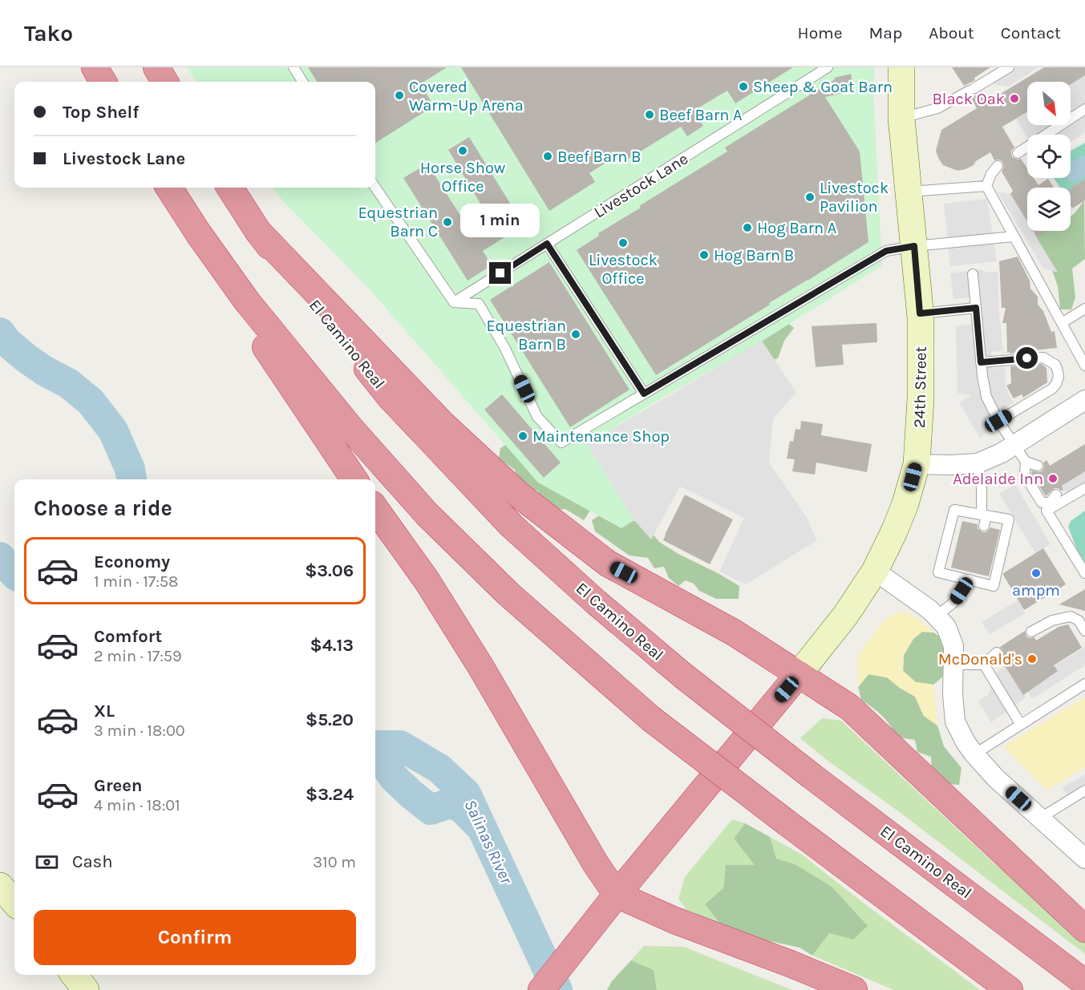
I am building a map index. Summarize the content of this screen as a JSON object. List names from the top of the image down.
{
  "streets": {
    "highway": ["El Camino Real"],
    "main road": ["24th Street"],
    "lane": ["Livestock Lane"]
  },
  "water": ["Salinas River"],
  "places": [
    "Sheep & Goat Barn",
    "Covered Warm-Up Arena",
    "Black Oak",
    "Beef Barn A",
    "Horse Show Office",
    "Beef Barn B",
    "Livestock Pavilion",
    "Equestrian Barn C",
    "Hog Barn A",
    "Livestock Office",
    "Hog Barn B",
    "Equestrian Barn B",
    "Maintenance Shop",
    "Adelaide Inn",
    "ampm",
    "McDonald's"
  ],
  "north": "bottom right",
  "page": {
    "header": "Tako",
    "nav": [
      "Home",
      "Map",
      "About",
      "Contact"
    ],
    "banner": ["Top Shelf", "Livestock Lane"],
    "bubble": "1 min",
    "heading": "Choose a ride",
    "list": [
      {
        "name": "Economy",
        "note": "1 min · 17:58",
        "value": "$3.06"
      },
      {
        "name": "Comfort",
        "note": "2 min · 17:59",
        "value": "$4.13"
      },
      {
        "name": "XL",
        "note": "3 min · 18:00",
        "value": "$5.20"
      },
      {
        "name": "Green",
        "note": "4 min · 18:01",
        "value": "$3.24"
      }
    ],
    "pay": ["Cash", "310 m"],
    "buttons": "Confirm"
  }
}
